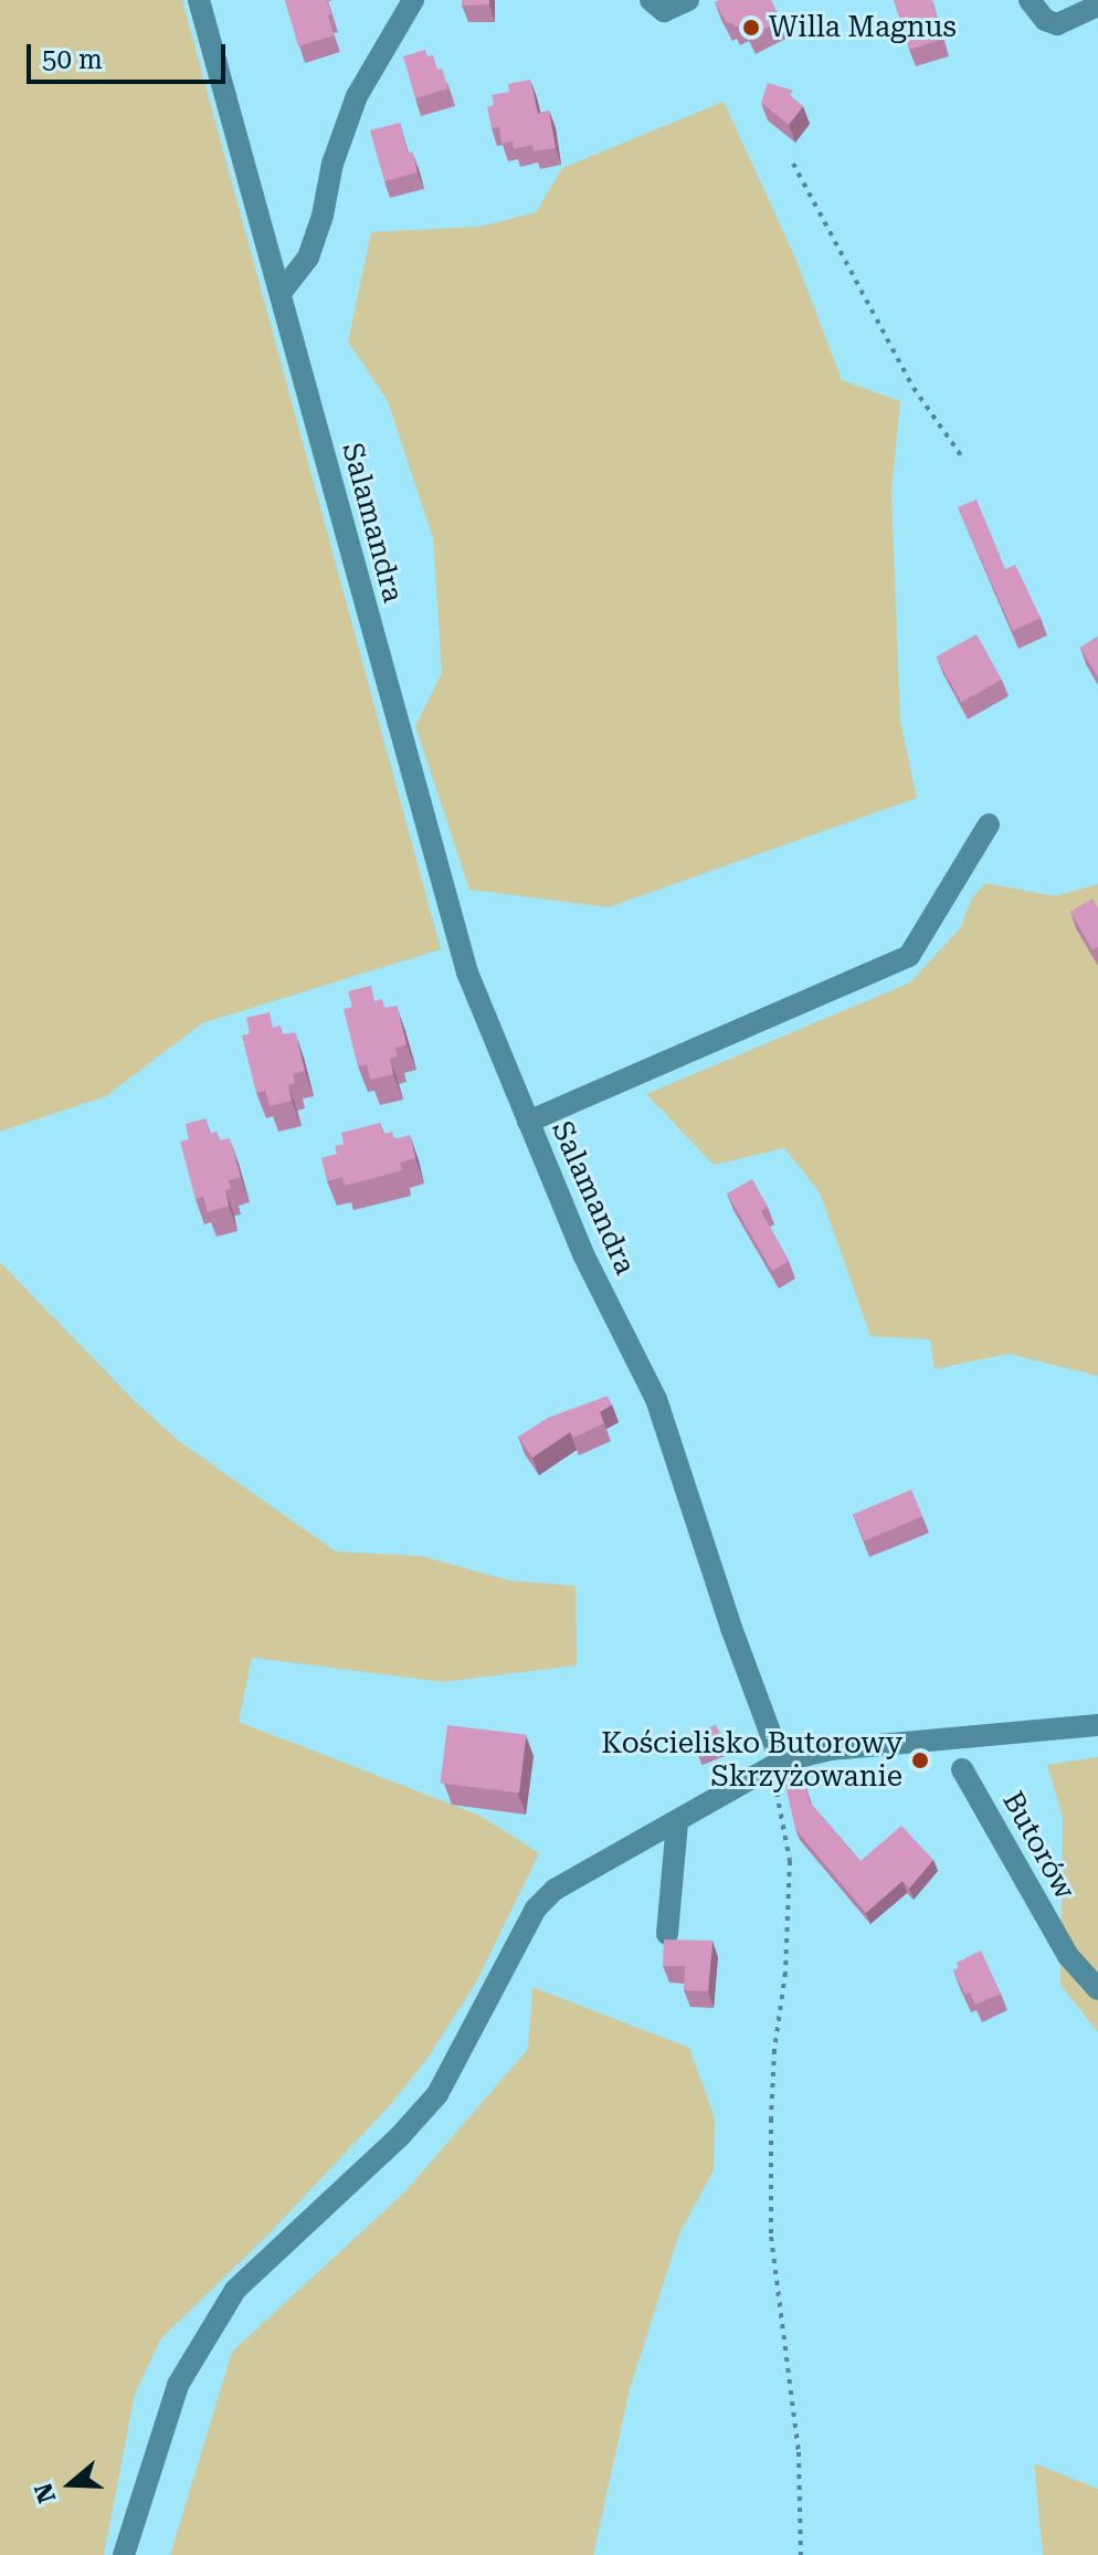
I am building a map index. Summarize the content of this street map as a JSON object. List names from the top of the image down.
{
  "streets": {
    "street": ["Salamandra", "Butorów"]
  },
  "places": ["Willa Magnus", "Kościelisko Butorowy Skrzyżowanie"],
  "scale_bar": "50 m",
  "north": "left"
}
